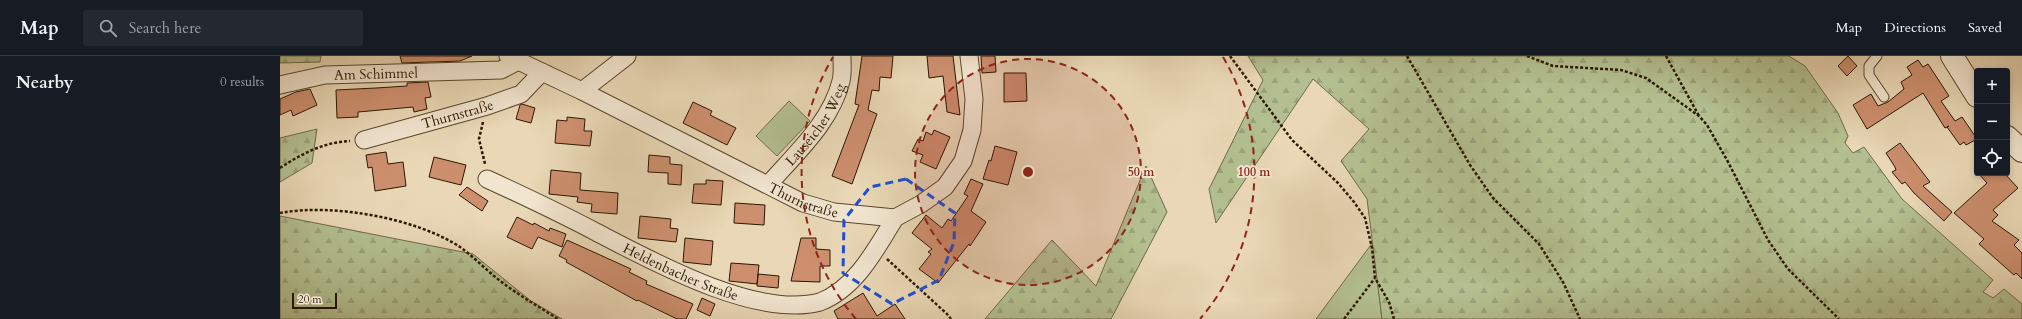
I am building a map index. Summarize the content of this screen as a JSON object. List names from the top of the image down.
{
  "streets": {
    "street": [
      "Am Schimmel",
      "Thurnstraße",
      "Lauseicher Weg",
      "Heldenbacher Straße"
    ]
  },
  "crossings": [
    ["Am Schimmel", "Thurnstraße"],
    ["Thurnstraße", "Lauseicher Weg"],
    ["Thurnstraße", "Heldenbacher Straße"]
  ],
  "scale_bar": "20 m",
  "page": {
    "header": "Map",
    "search": "Search here",
    "nav": ["Map", "Directions", "Saved"],
    "heading": ["Nearby", "0 results"],
    "map_buttons": ["+", "−"],
    "scale": "20 m"
  },
  "rings": ["50 m", "100 m"]
}
